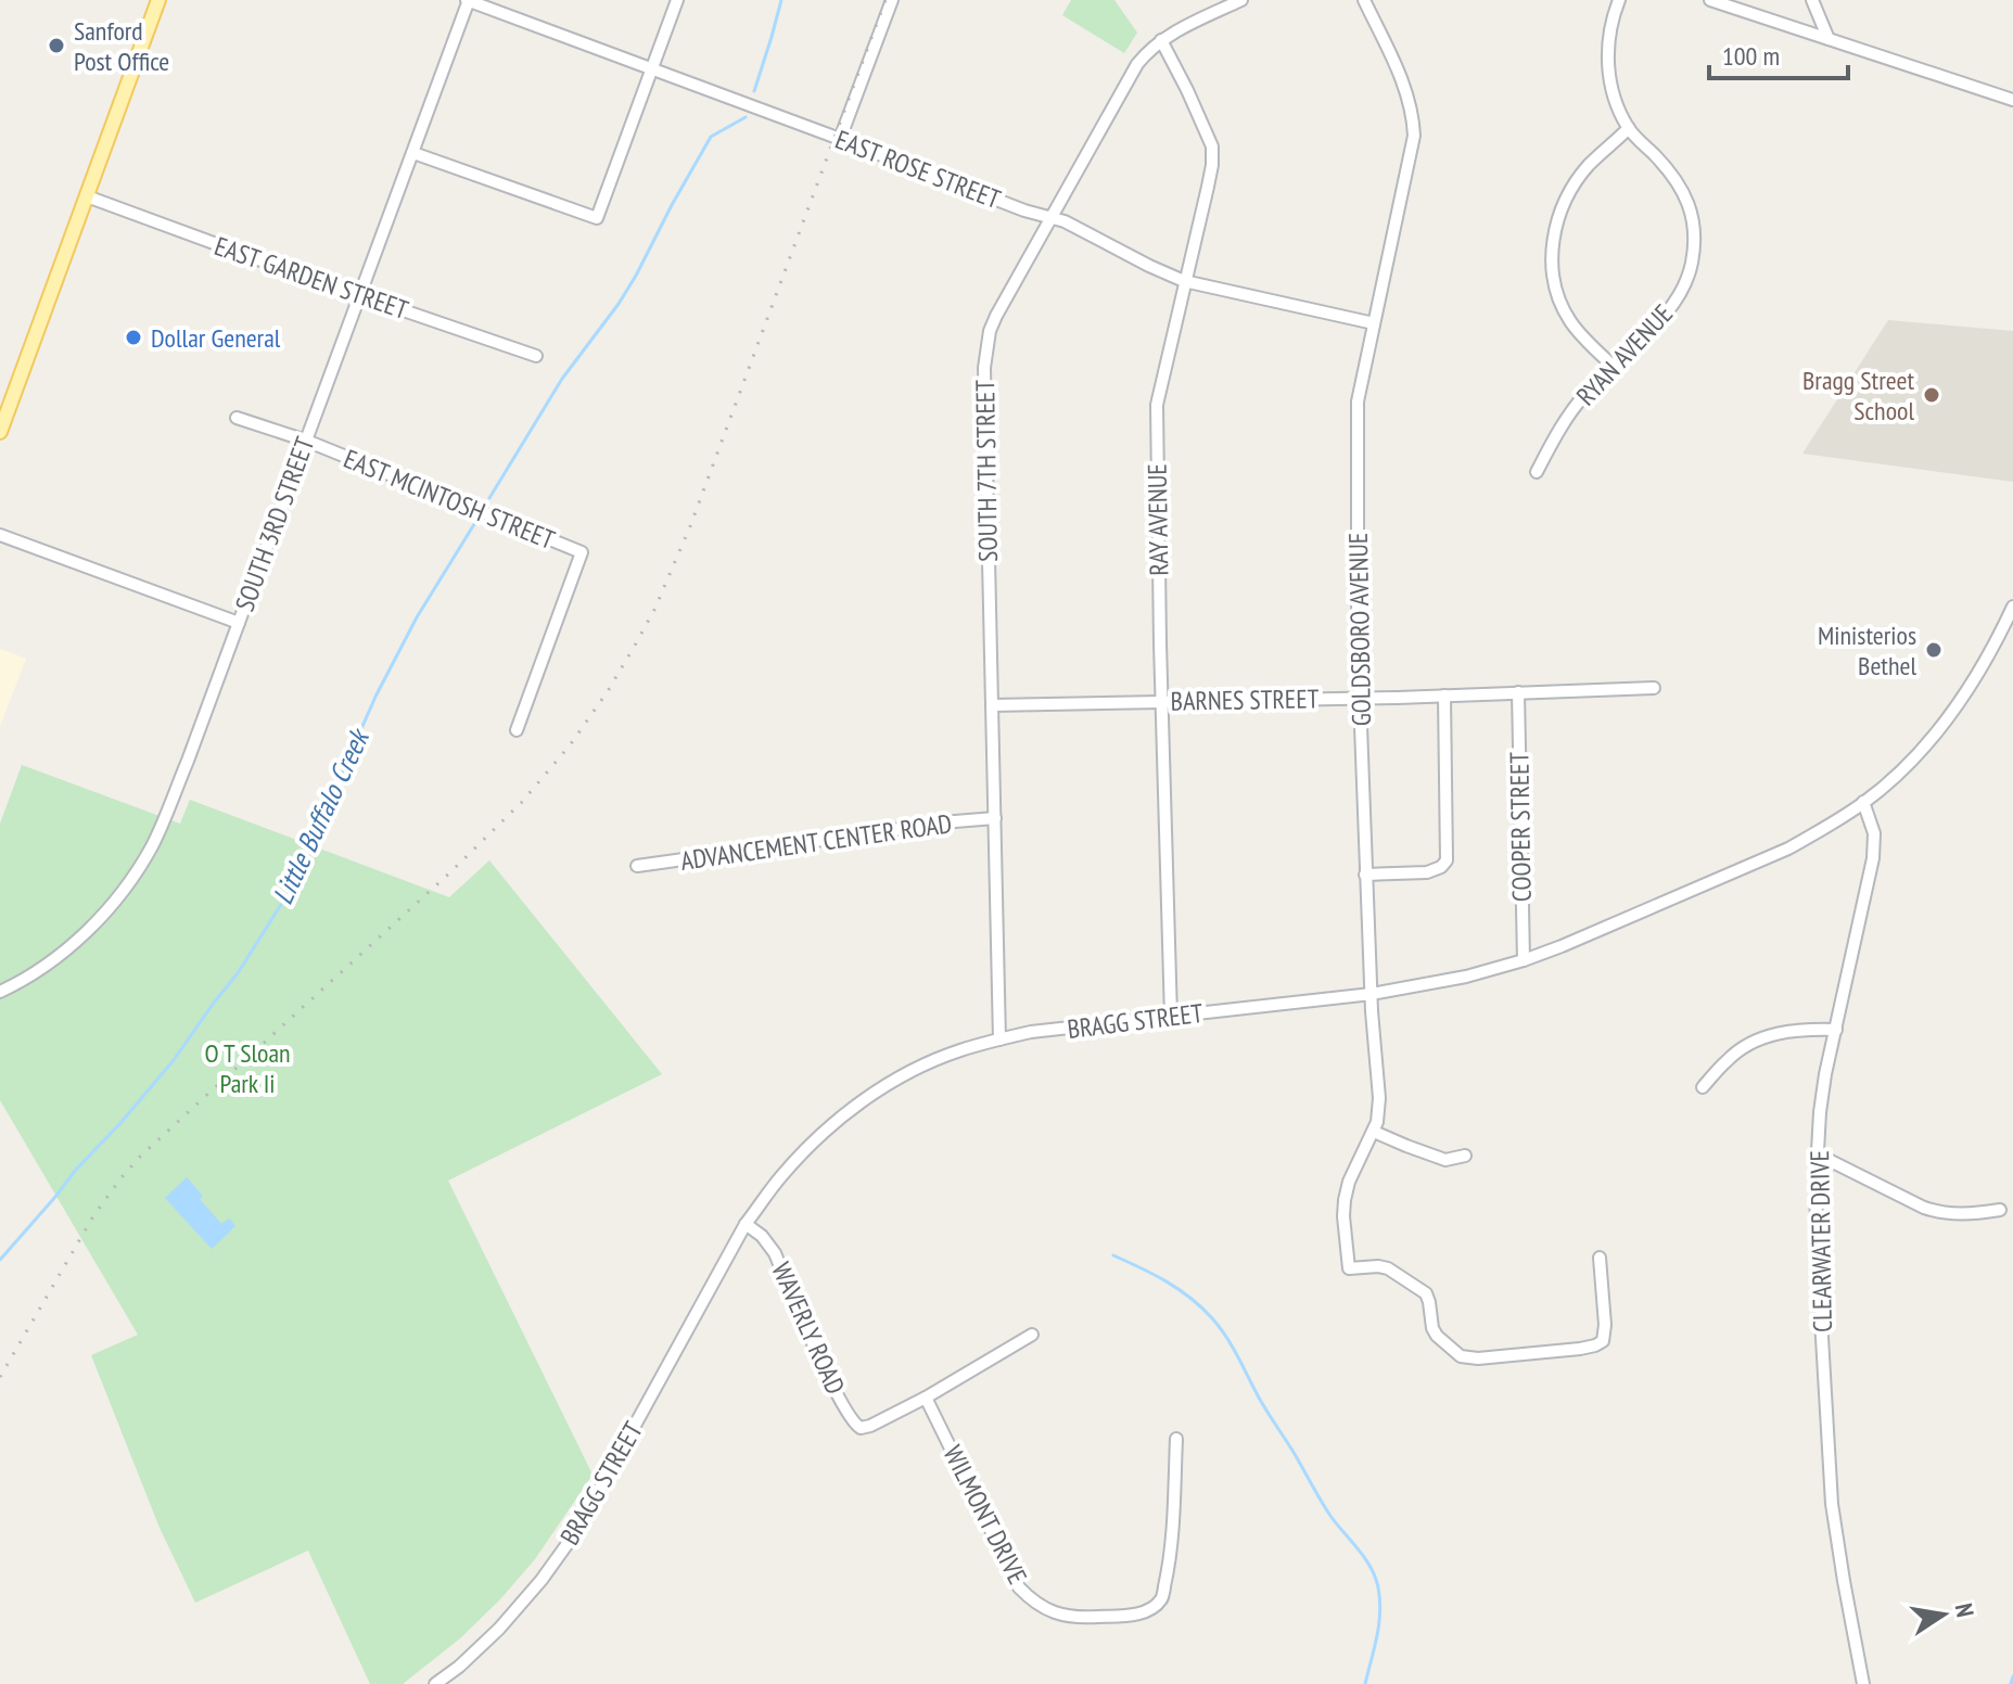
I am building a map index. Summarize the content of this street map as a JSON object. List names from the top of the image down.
{
  "streets": {
    "street": [
      "EAST ROSE STREET",
      "EAST GARDEN STREET",
      "RYAN AVENUE",
      "SOUTH 7TH STREET",
      "EAST MCINTOSH STREET",
      "RAY AVENUE",
      "SOUTH 3RD STREET",
      "GOLDSBORO AVENUE",
      "BARNES STREET",
      "COOPER STREET",
      "ADVANCEMENT CENTER ROAD",
      "BRAGG STREET",
      "CLEARWATER DRIVE",
      "WAVERLY ROAD",
      "WILMONT DRIVE"
    ]
  },
  "crossings": [
    ["EAST ROSE STREET", "SOUTH 7TH STREET"],
    ["EAST ROSE STREET", "RAY AVENUE"],
    ["EAST ROSE STREET", "SOUTH 3RD STREET"],
    ["EAST ROSE STREET", "GOLDSBORO AVENUE"],
    ["EAST GARDEN STREET", "SOUTH 3RD STREET"],
    ["SOUTH 7TH STREET", "RAY AVENUE"],
    ["SOUTH 7TH STREET", "BARNES STREET"],
    ["SOUTH 7TH STREET", "ADVANCEMENT CENTER ROAD"],
    ["SOUTH 7TH STREET", "BRAGG STREET"],
    ["EAST MCINTOSH STREET", "SOUTH 3RD STREET"],
    ["RAY AVENUE", "BARNES STREET"],
    ["RAY AVENUE", "BRAGG STREET"],
    ["GOLDSBORO AVENUE", "BARNES STREET"],
    ["GOLDSBORO AVENUE", "BRAGG STREET"],
    ["BARNES STREET", "COOPER STREET"],
    ["COOPER STREET", "BRAGG STREET"],
    ["BRAGG STREET", "CLEARWATER DRIVE"],
    ["BRAGG STREET", "WAVERLY ROAD"],
    ["WAVERLY ROAD", "WILMONT DRIVE"]
  ],
  "water": ["Little Buffalo Creek"],
  "parks": ["O T Sloan Park Ii"],
  "places": [
    "Sanford Post Office",
    "Dollar General",
    "Bragg Street School",
    "Ministerios Bethel"
  ],
  "scale_bar": "100 m",
  "north": "right"
}
